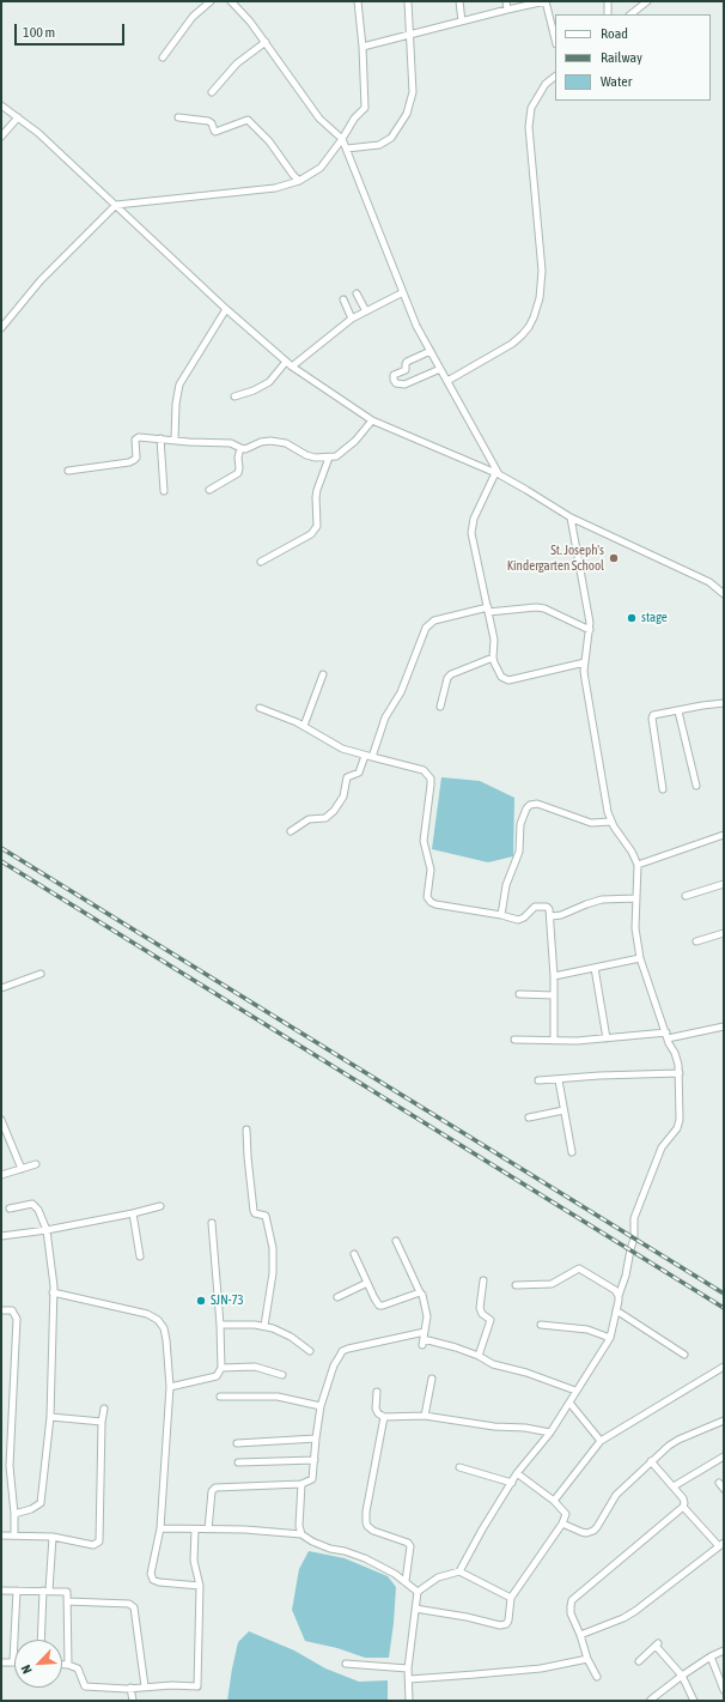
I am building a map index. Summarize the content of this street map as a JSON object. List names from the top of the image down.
{
  "places": ["St. Joseph's Kindergarten School", "stage", "SJN-73"],
  "legend": ["Road", "Railway", "Water"],
  "scale_bar": "100 m",
  "north": "bottom left"
}
